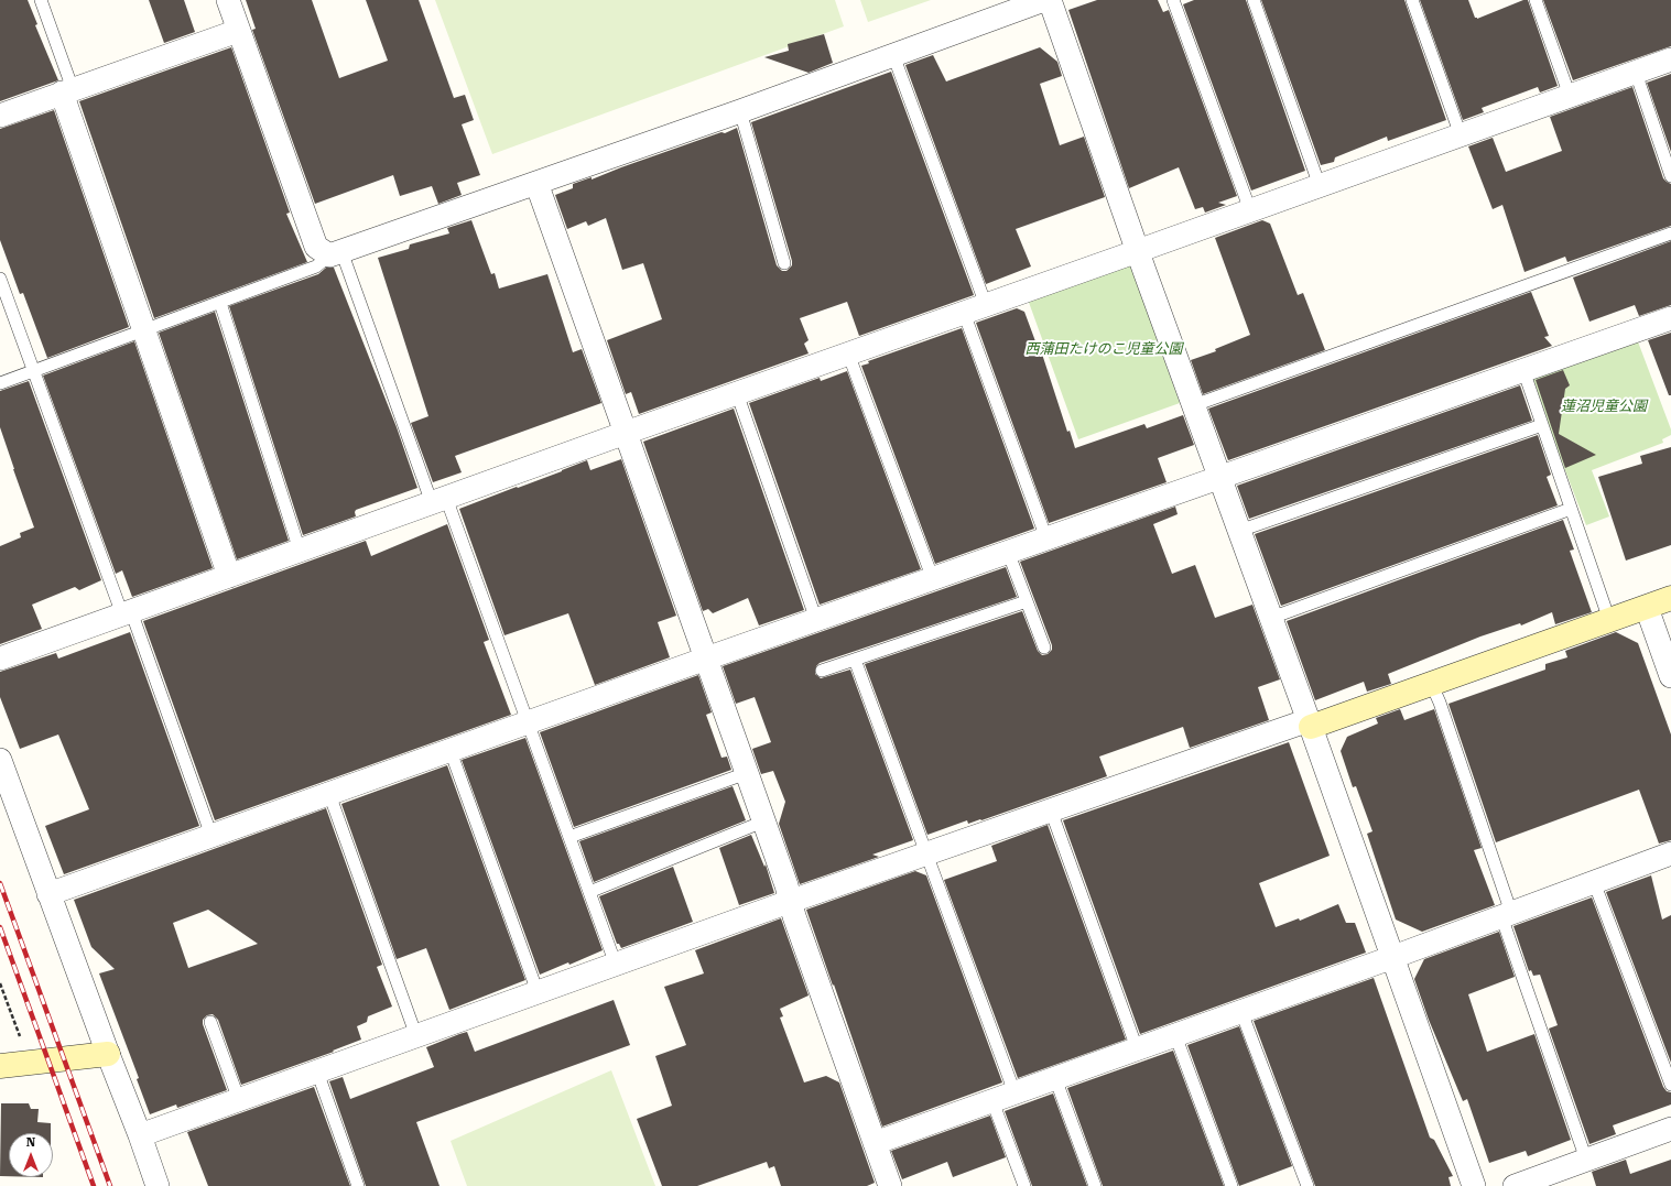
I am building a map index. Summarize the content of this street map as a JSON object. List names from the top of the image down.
{
  "parks": ["西蒲田たけのこ児童公園", "蓮沼児童公園"],
  "north": "top"
}
